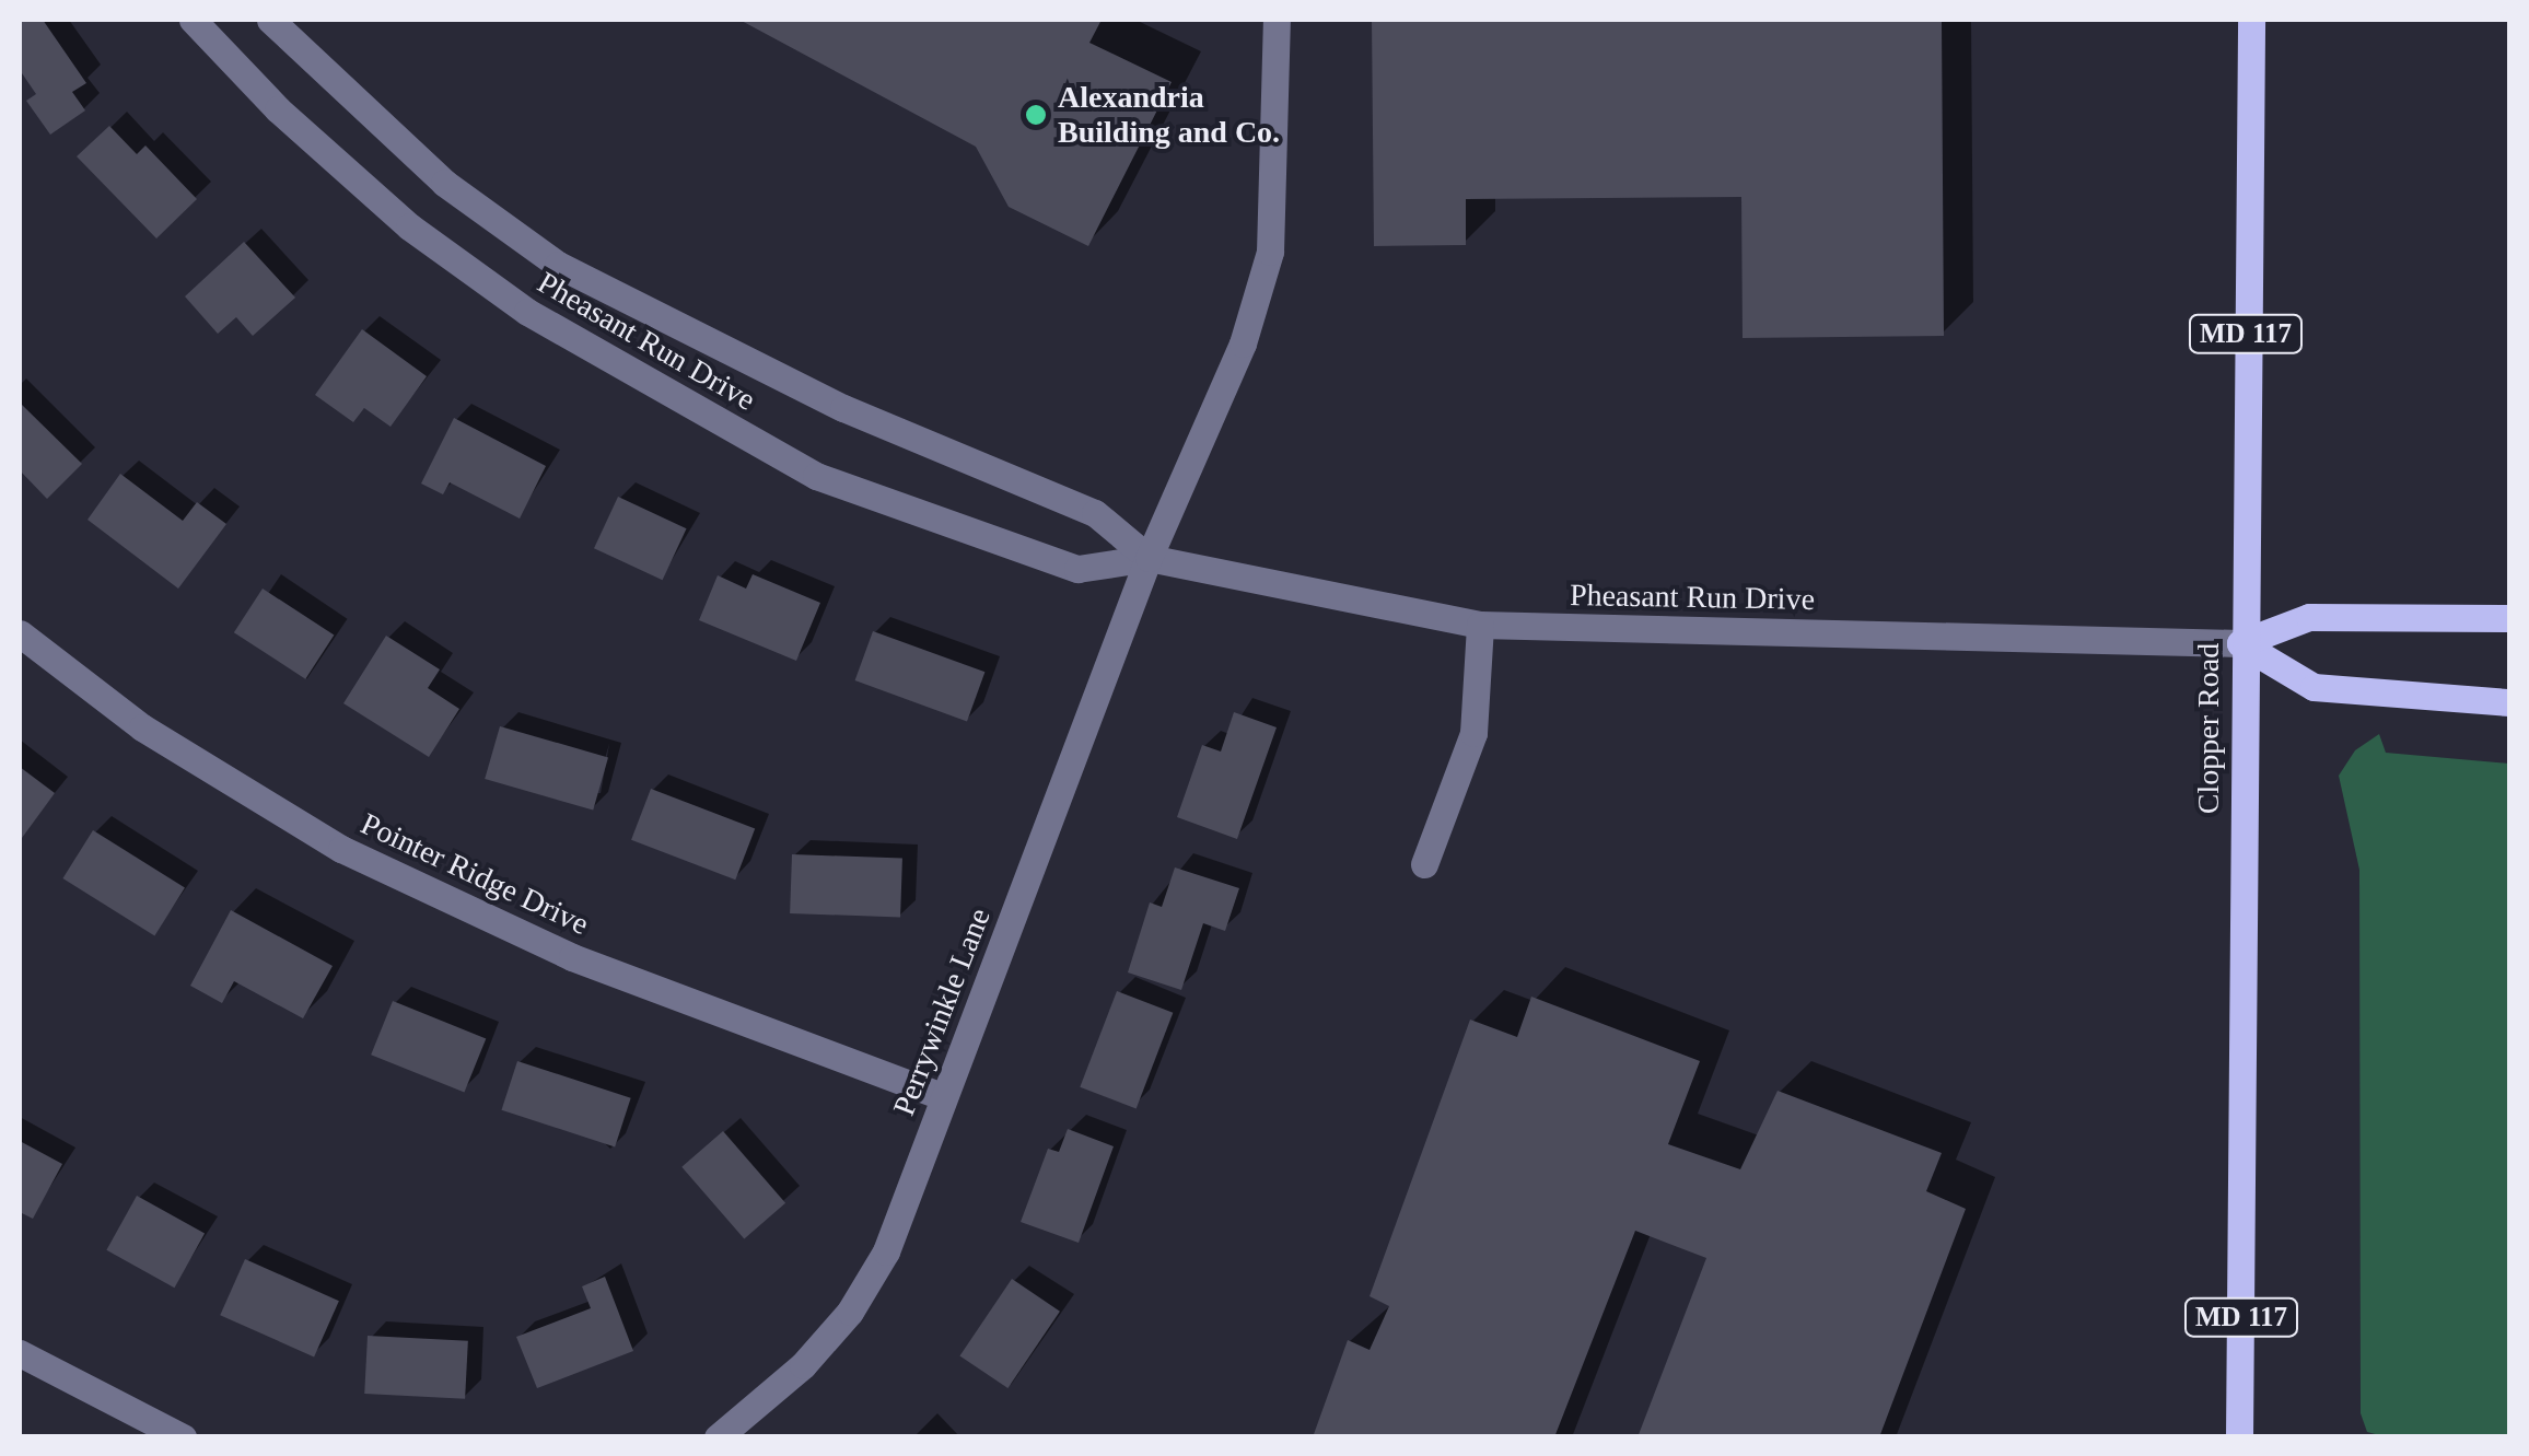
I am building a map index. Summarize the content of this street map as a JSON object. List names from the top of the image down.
{
  "streets": {
    "main road": ["MD 117", "Clopper Road"],
    "street": ["Pheasant Run Drive", "Pointer Ridge Drive", "Perrywinkle Lane"]
  },
  "crossings": [
    ["Pheasant Run Drive", "Clopper Road"],
    ["Pheasant Run Drive", "Perrywinkle Lane"],
    ["Pointer Ridge Drive", "Perrywinkle Lane"]
  ],
  "places": ["Alexandria Building and Co."]
}
